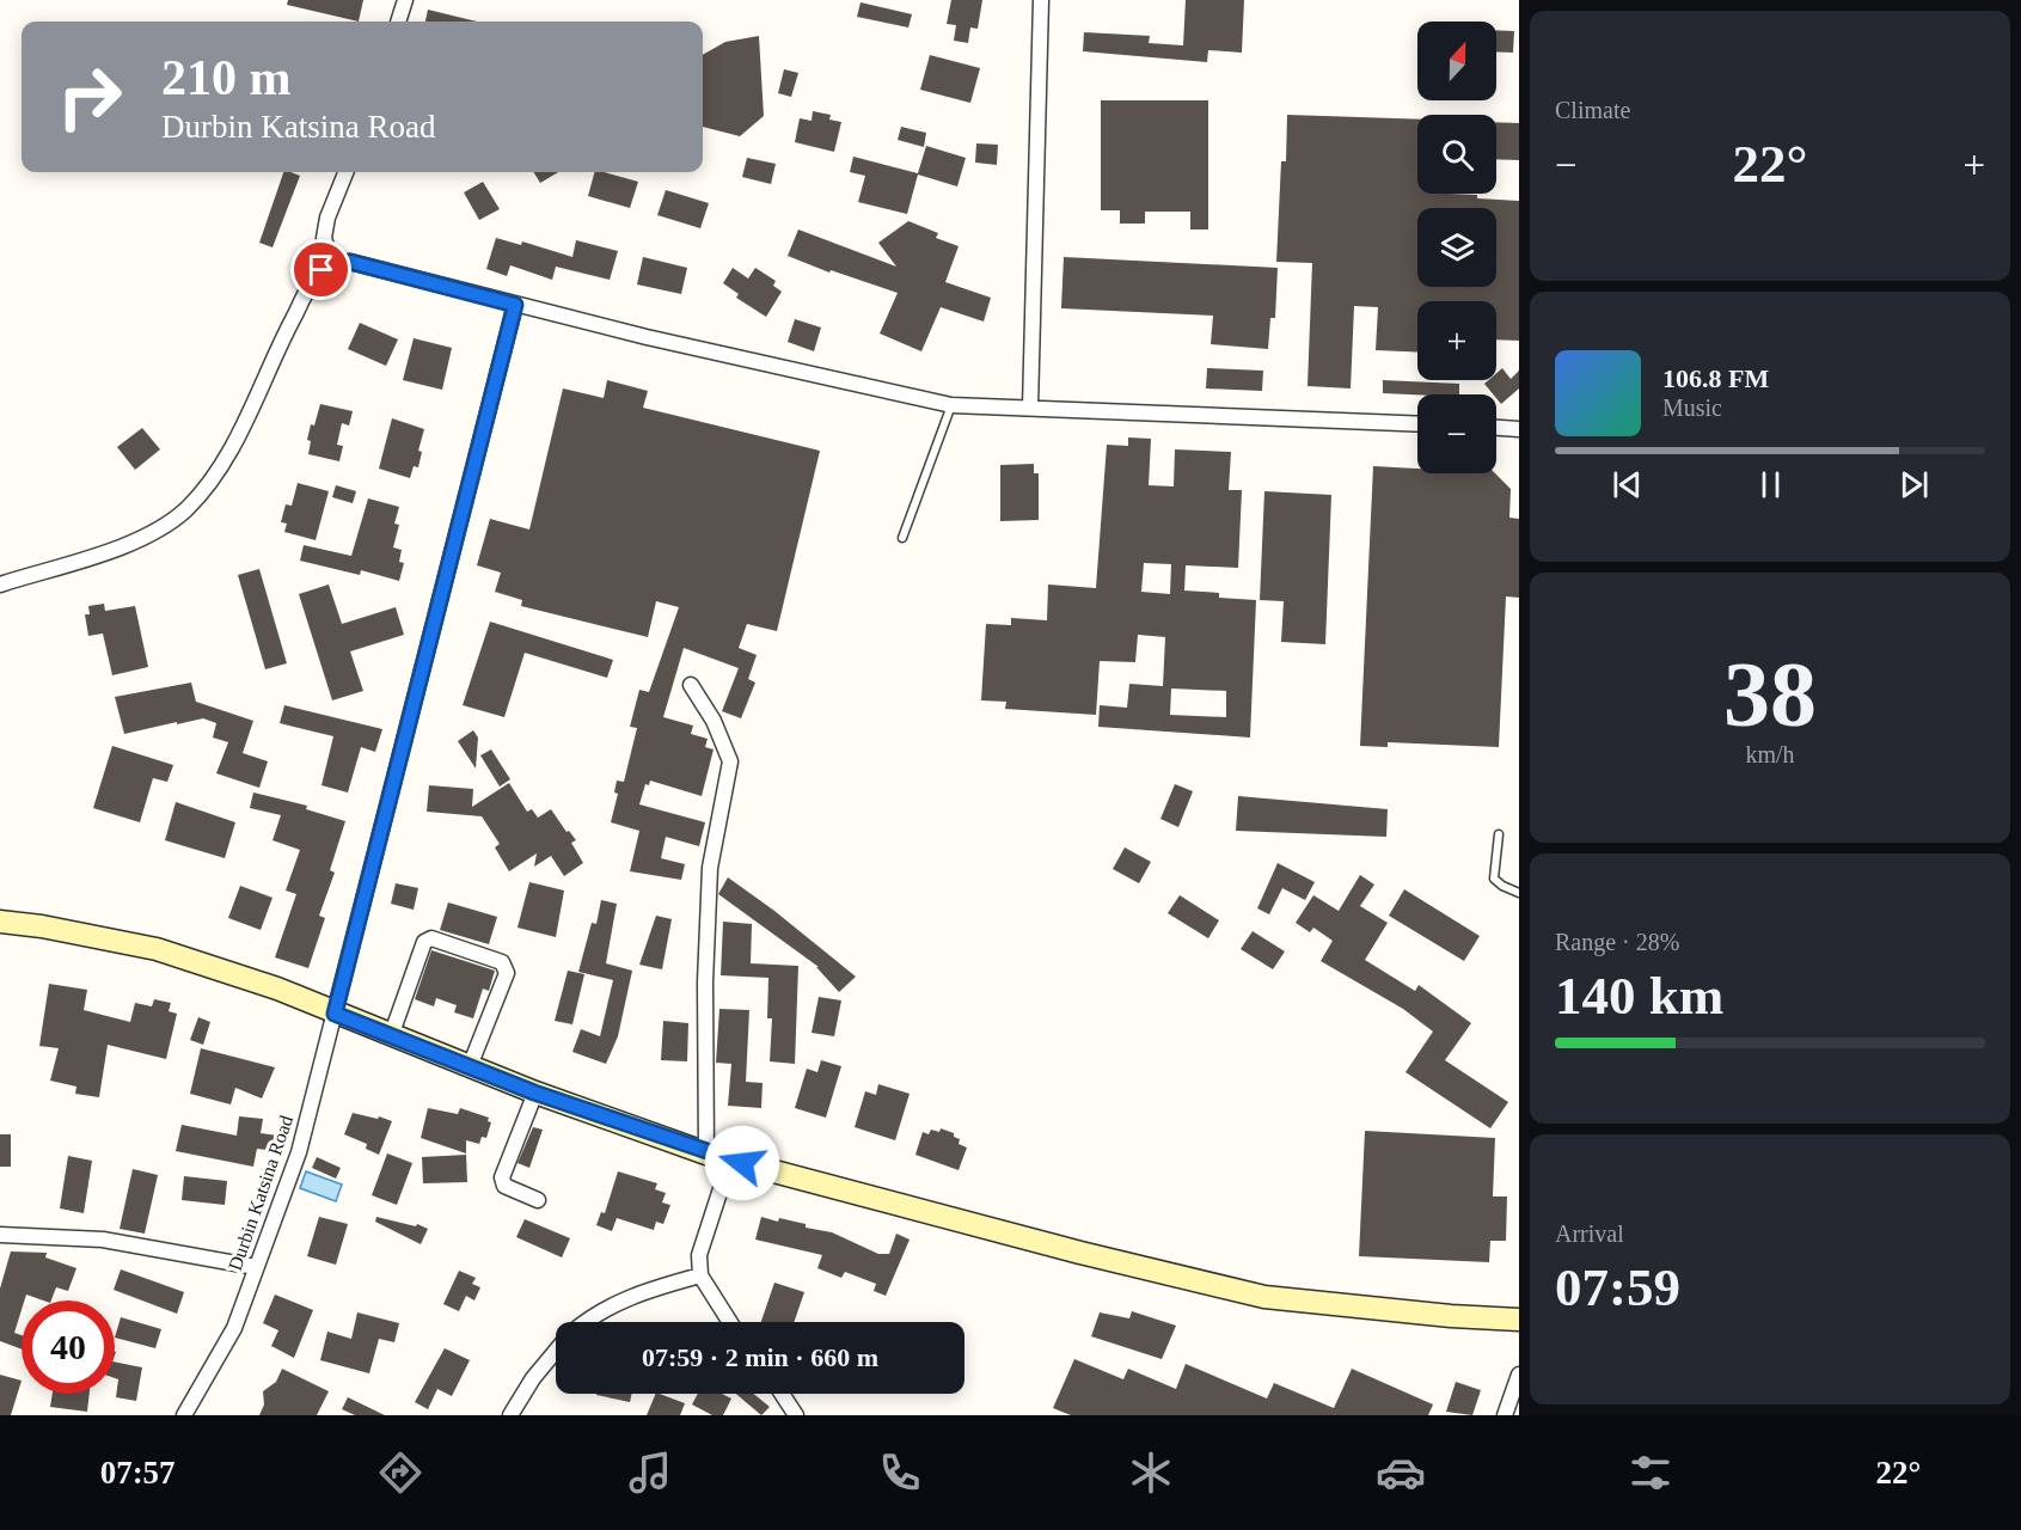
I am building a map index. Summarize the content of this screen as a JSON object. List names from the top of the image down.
{
  "streets": {
    "street": ["Durbin Katsina Road"]
  },
  "north": "top",
  "page": {
    "tile": [
      "Climate",
      ["38", "km/h"],
      ["Range · 28%", "140 km"],
      ["Arrival", "07:59"]
    ],
    "map_buttons": ["+", "−"],
    "turn": ["210 m", "Durbin Katsina Road"],
    "heat": ["−", "22°", "+"],
    "song": ["106.8 FM", "Music"],
    "limit": "40",
    "trip": "07:59 · 2 min · 660 m",
    "tabs": ["07:57", "22°"]
  }
}
